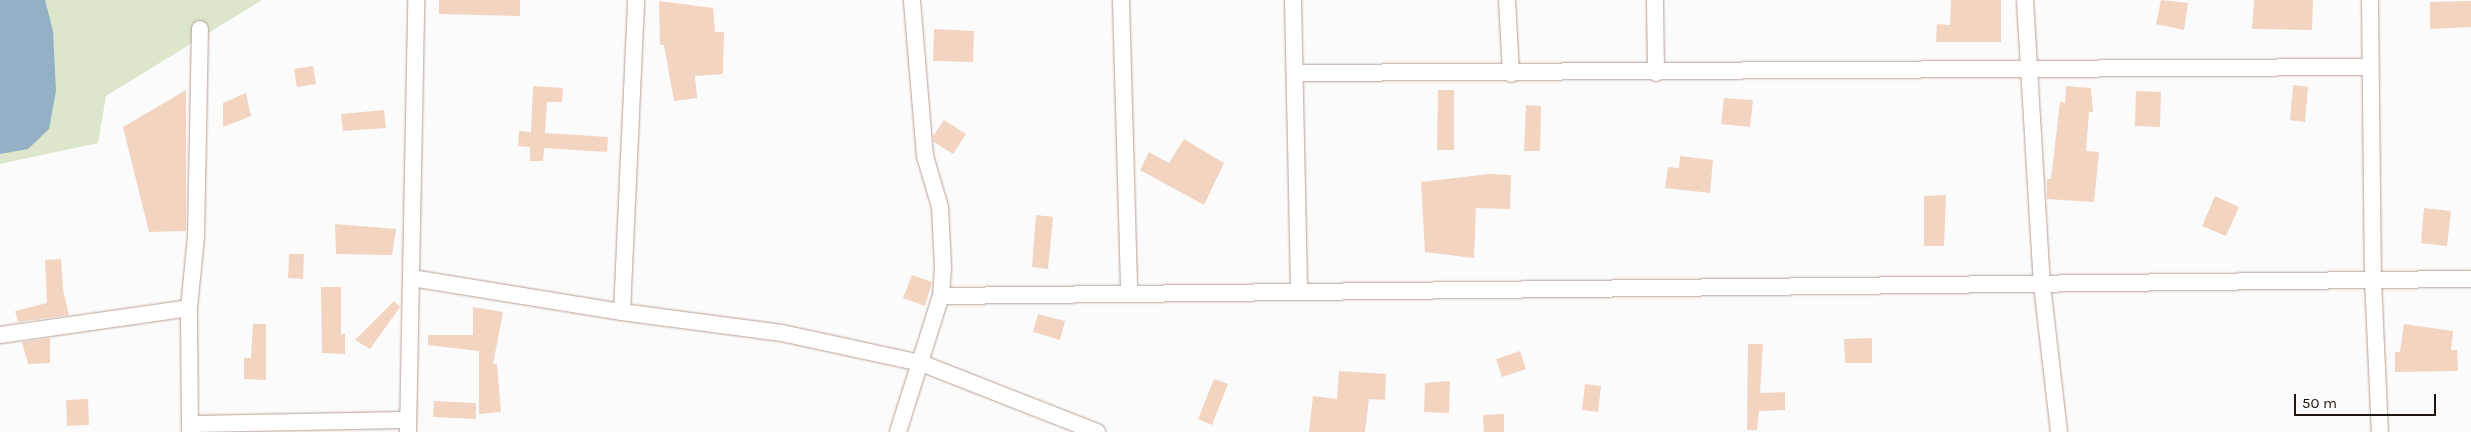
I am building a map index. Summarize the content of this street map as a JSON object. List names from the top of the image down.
{
  "scale_bar": "50 m"
}
